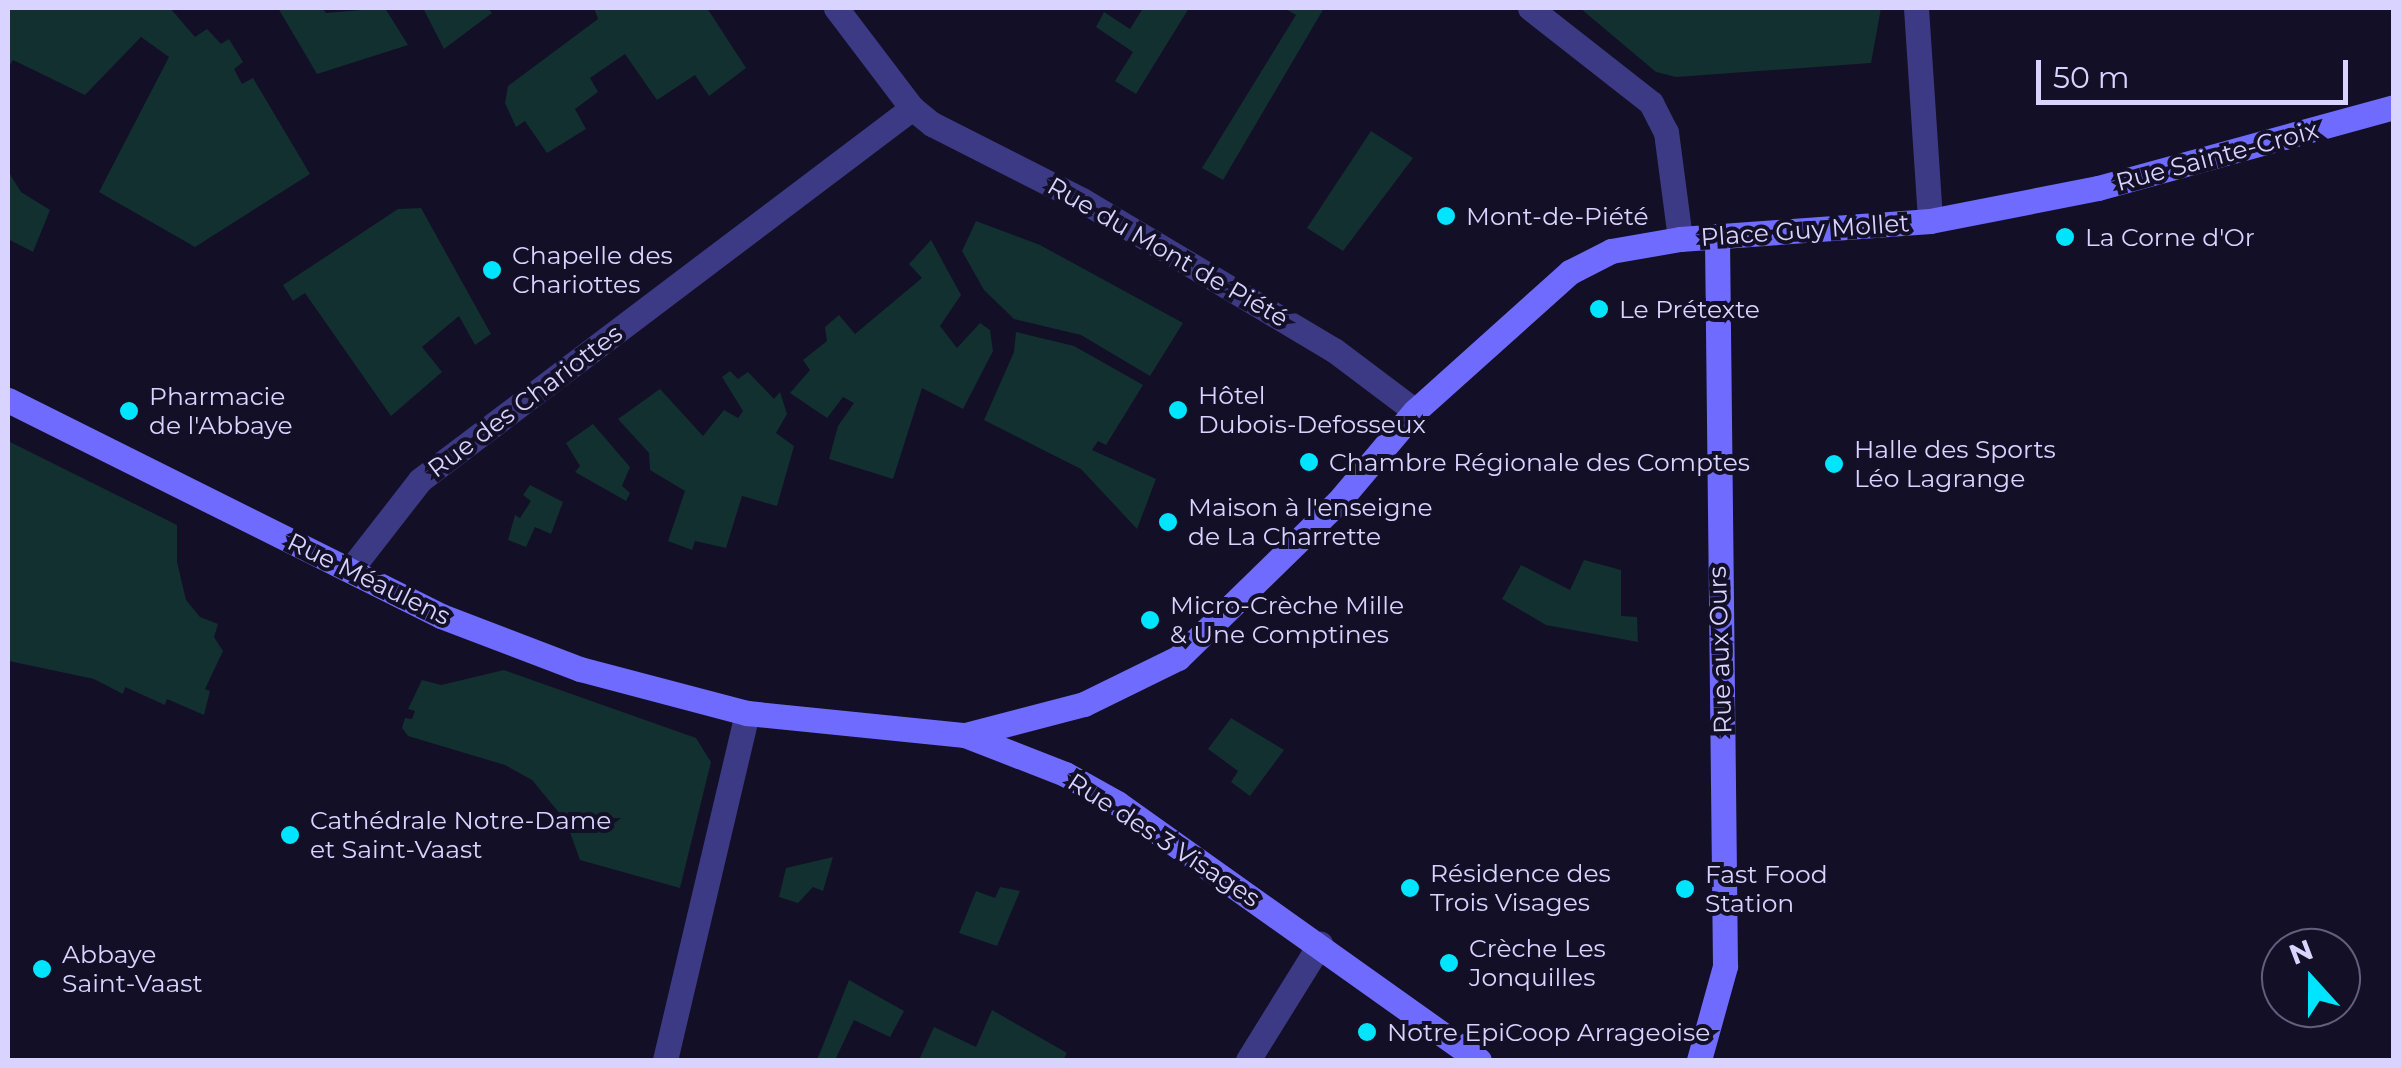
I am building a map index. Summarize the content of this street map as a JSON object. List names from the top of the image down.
{
  "streets": {
    "street": [
      "Rue Sainte-Croix",
      "Place Guy Mollet",
      "Rue du Mont de Piété",
      "Rue des Chariottes",
      "Rue Méaulens",
      "Rue aux Ours",
      "Rue des 3 Visages"
    ]
  },
  "crossings": [
    ["Rue Sainte-Croix", "Place Guy Mollet"],
    ["Place Guy Mollet", "Rue du Mont de Piété"],
    ["Place Guy Mollet", "Rue aux Ours"],
    ["Place Guy Mollet", "Rue des 3 Visages"],
    ["Rue du Mont de Piété", "Rue des Chariottes"],
    ["Rue des Chariottes", "Rue Méaulens"],
    ["Rue Méaulens", "Rue des 3 Visages"]
  ],
  "places": [
    "Mont-de-Piété",
    "La Corne d'Or",
    "Chapelle des Chariottes",
    "Le Prétexte",
    "Hôtel Dubois-Defosseux",
    "Pharmacie de l'Abbaye",
    "Chambre Régionale des Comptes",
    "Halle des Sports Léo Lagrange",
    "Maison à l'enseigne de La Charrette",
    "Micro-Crèche Mille & Une Comptines",
    "Cathédrale Notre-Dame et Saint-Vaast",
    "Résidence des Trois Visages",
    "Fast Food Station",
    "Crèche Les Jonquilles",
    "Abbaye Saint-Vaast",
    "Notre EpiCoop Arrageoise"
  ],
  "scale_bar": "50 m",
  "north": "top"
}
